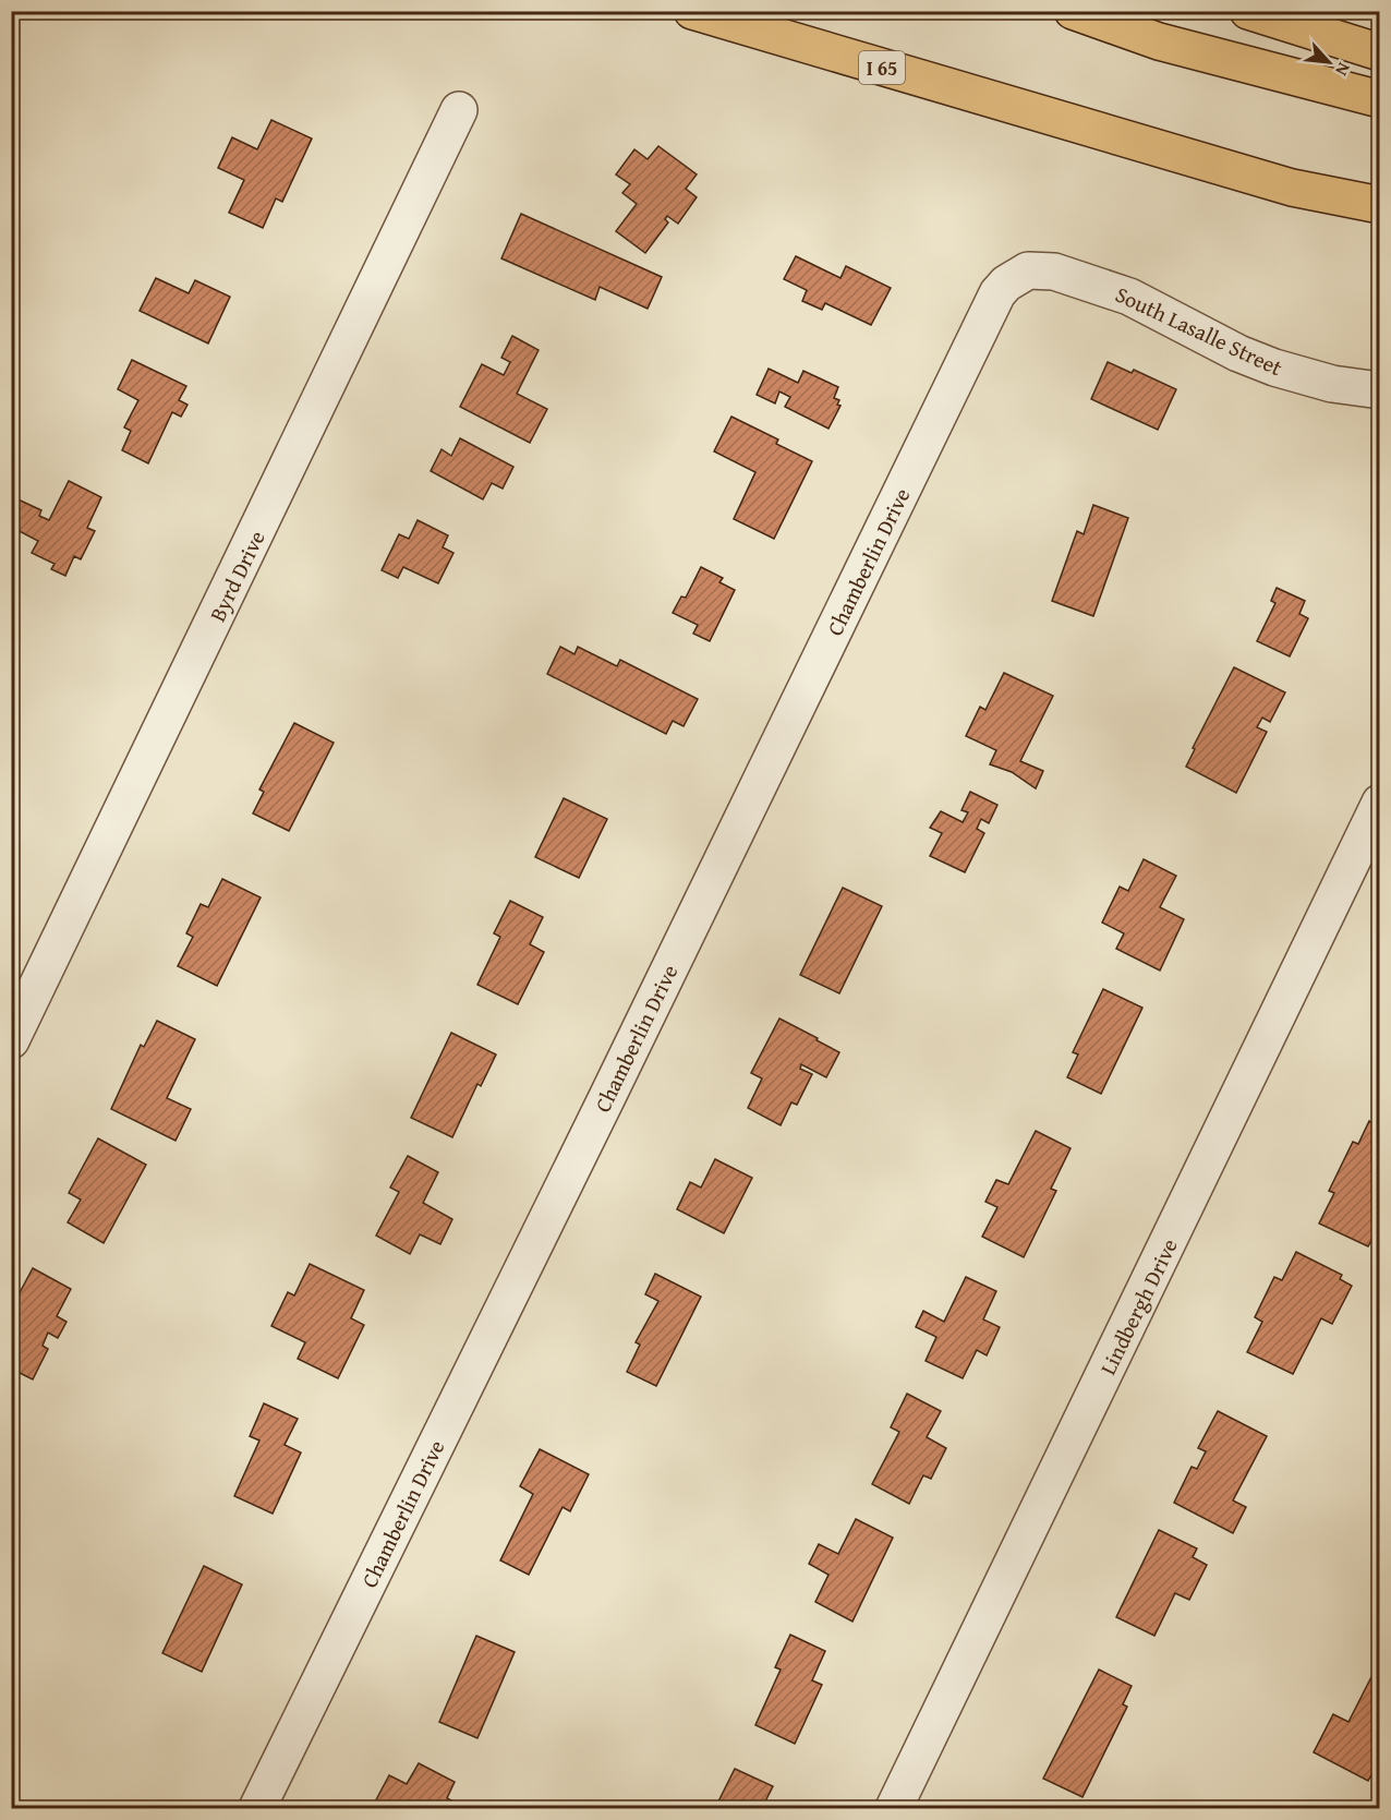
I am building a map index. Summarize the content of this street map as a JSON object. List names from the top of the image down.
{
  "streets": {
    "highway": ["I 65"],
    "street": [
      "South Lasalle Street",
      "Chamberlin Drive",
      "Byrd Drive",
      "Lindbergh Drive"
    ]
  },
  "crossings": [
    ["South Lasalle Street", "Chamberlin Drive"]
  ],
  "north": "bottom right"
}
